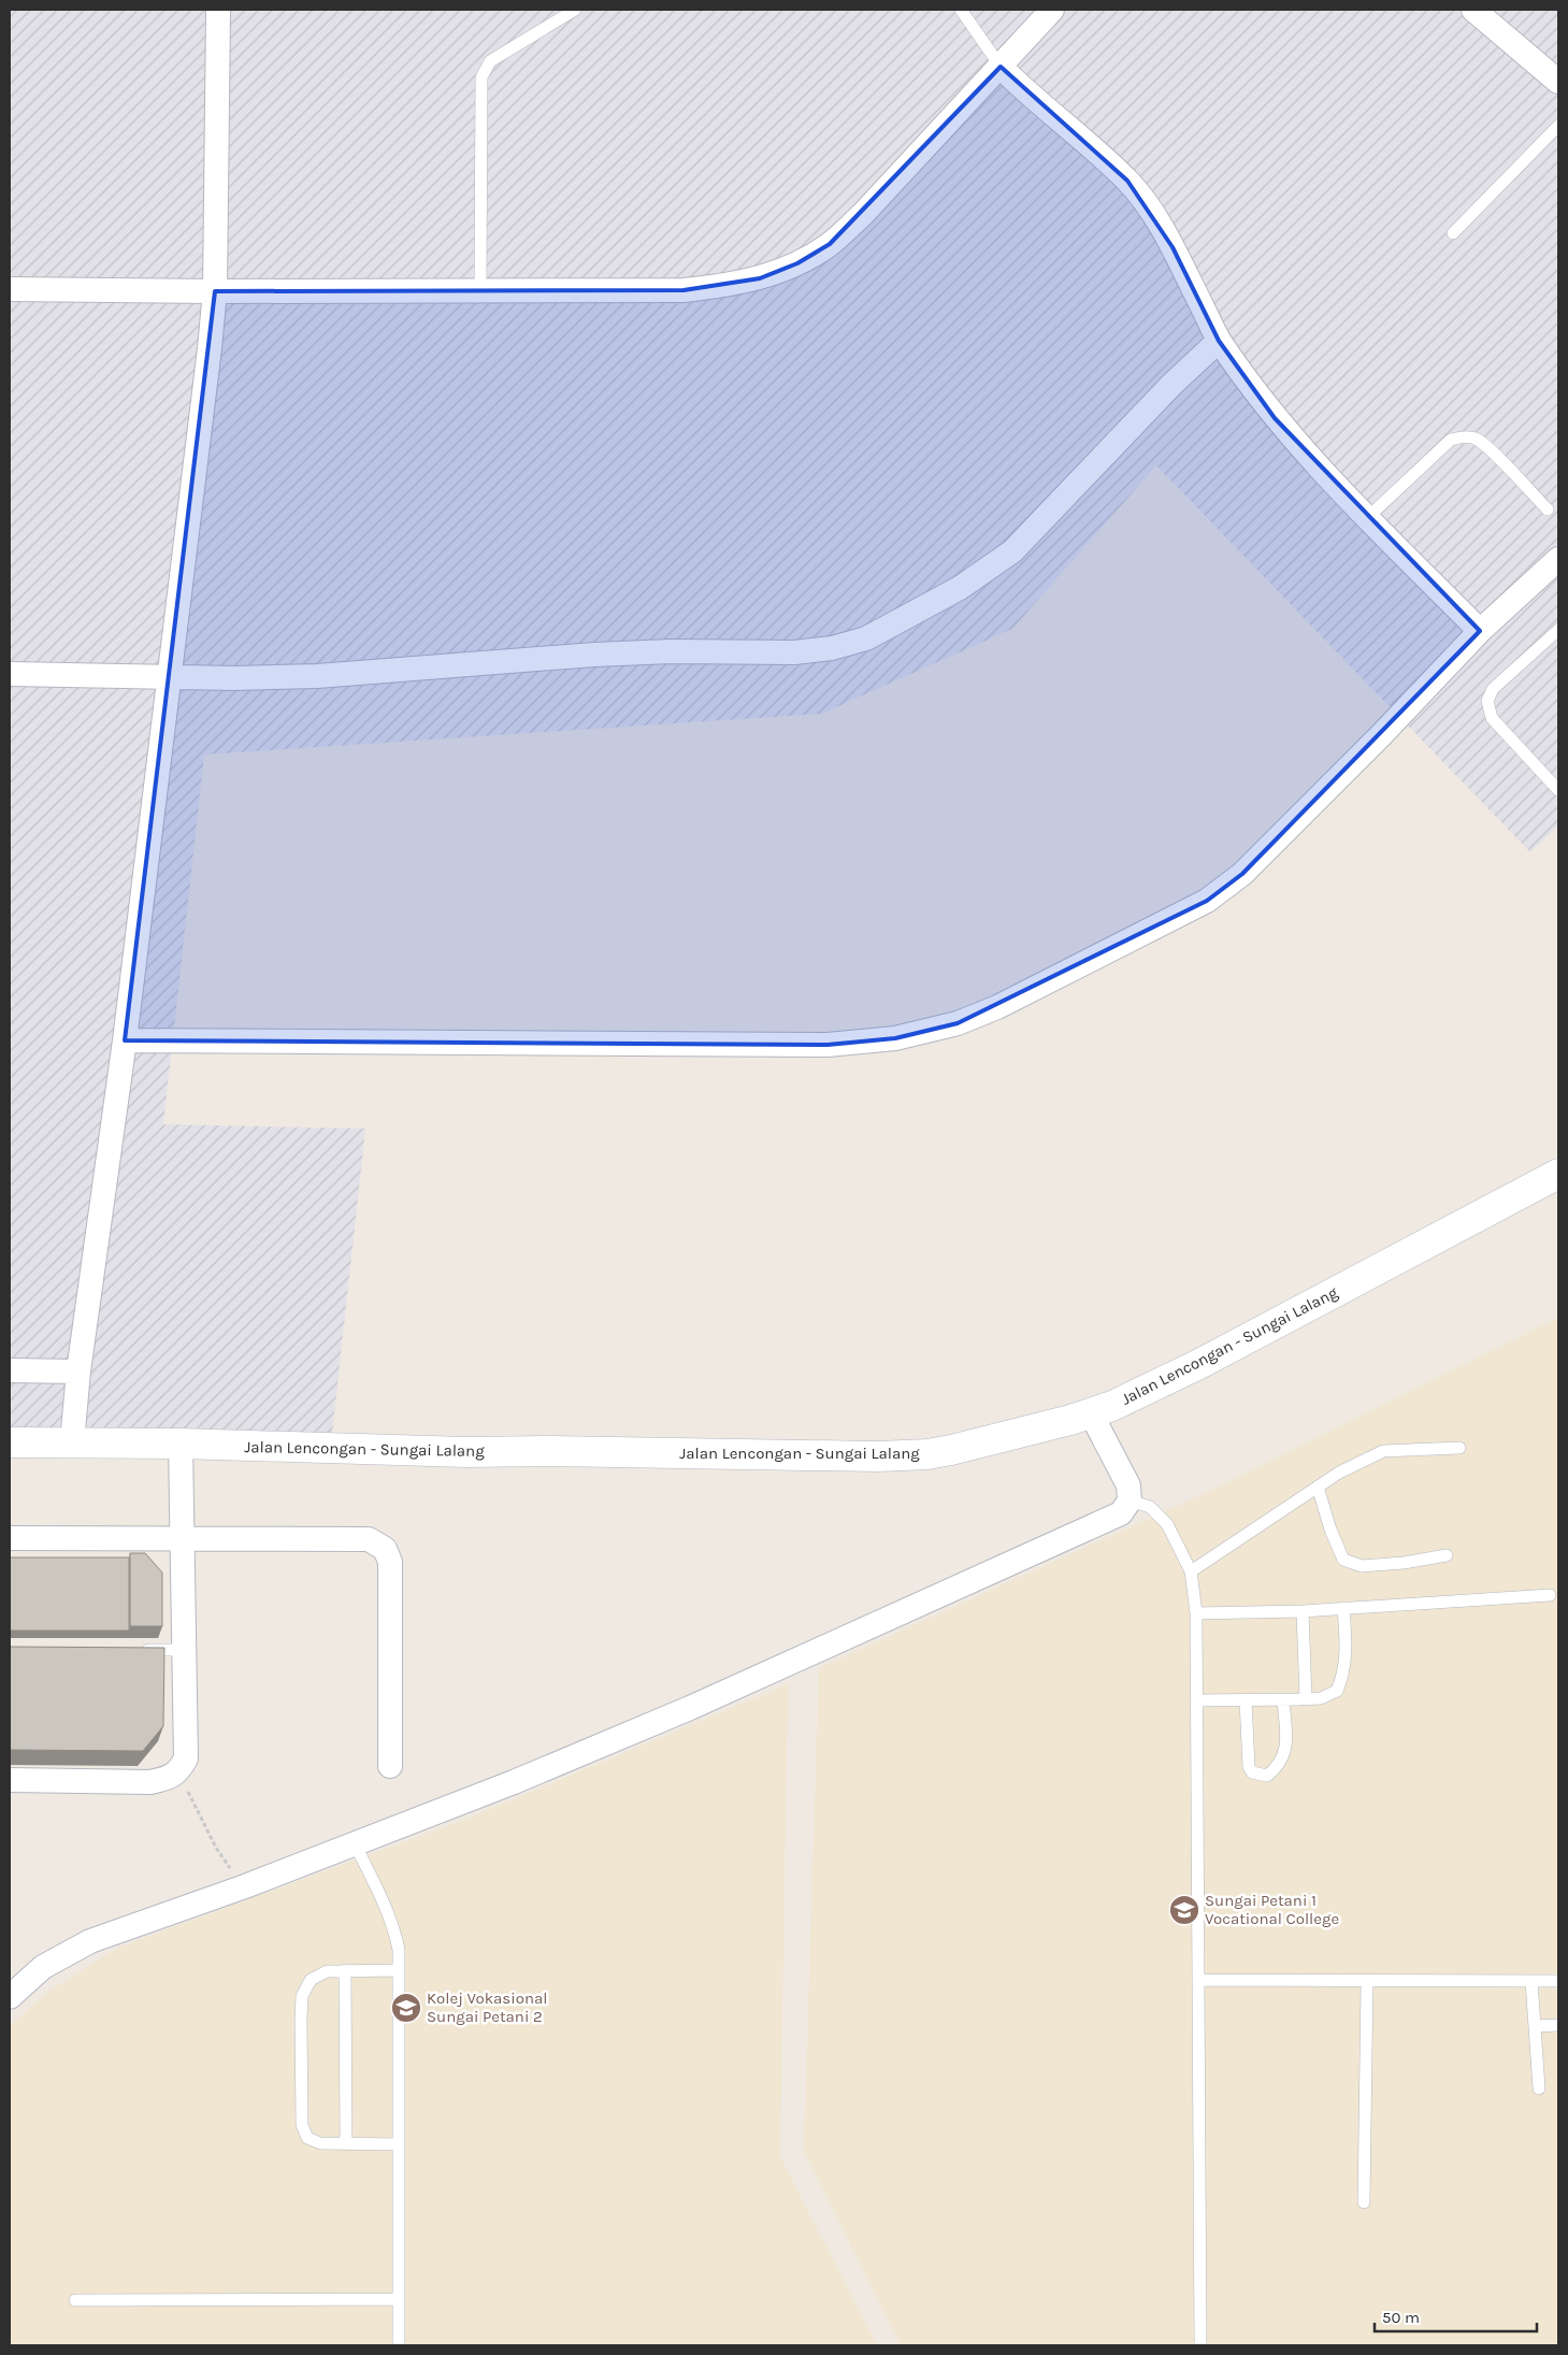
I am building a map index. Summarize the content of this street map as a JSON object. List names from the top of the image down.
{
  "streets": {
    "street": ["Jalan Lencongan - Sungai Lalang"]
  },
  "places": {
    "school or university": ["Sungai Petani 1 Vocational College", "Kolej Vokasional Sungai Petani 2"]
  },
  "scale_bar": "50 m"
}
